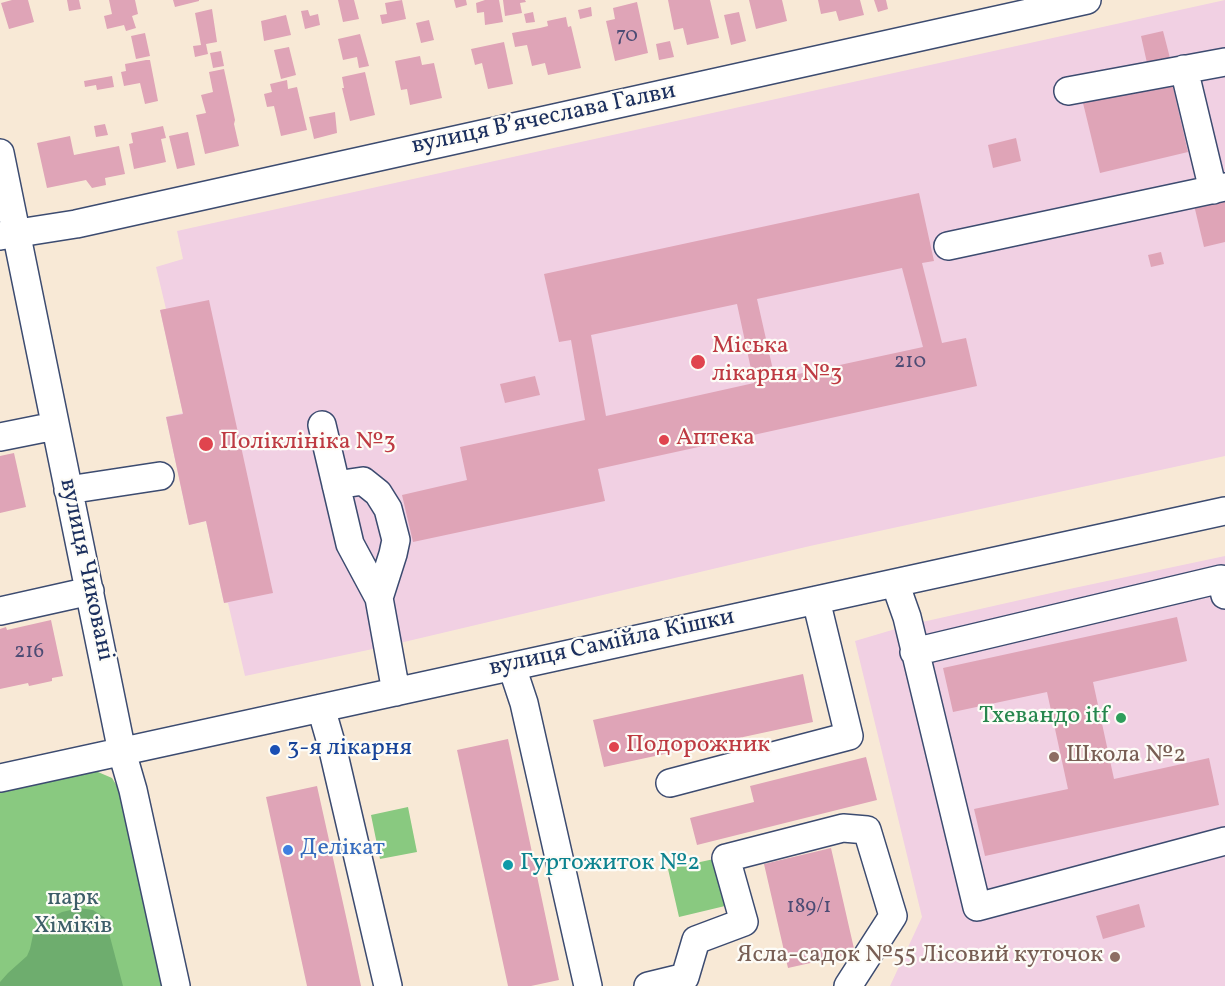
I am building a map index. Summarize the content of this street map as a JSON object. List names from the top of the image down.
{
  "streets": {
    "street": ["вулиця Вʼячеслава Галви", "вулиця Чиковані", "вулиця Самійла Кішки"]
  },
  "crossings": [
    ["вулиця Вʼячеслава Галви", "вулиця Чиковані"],
    ["вулиця Чиковані", "вулиця Самійла Кішки"]
  ],
  "parks": ["парк Хіміків"],
  "places": [
    "Міська лікарня №3",
    "Аптека",
    "Поліклініка №3",
    "Тхевандо itf",
    "Подорожник",
    "3-я лікарня",
    "Школа №2",
    "Делікат",
    "Гуртожиток №2",
    "Ясла-садок №55 Лісовий куточок"
  ],
  "house_numbers": [
    "70",
    "210",
    "216",
    "189/1"
  ]
}
